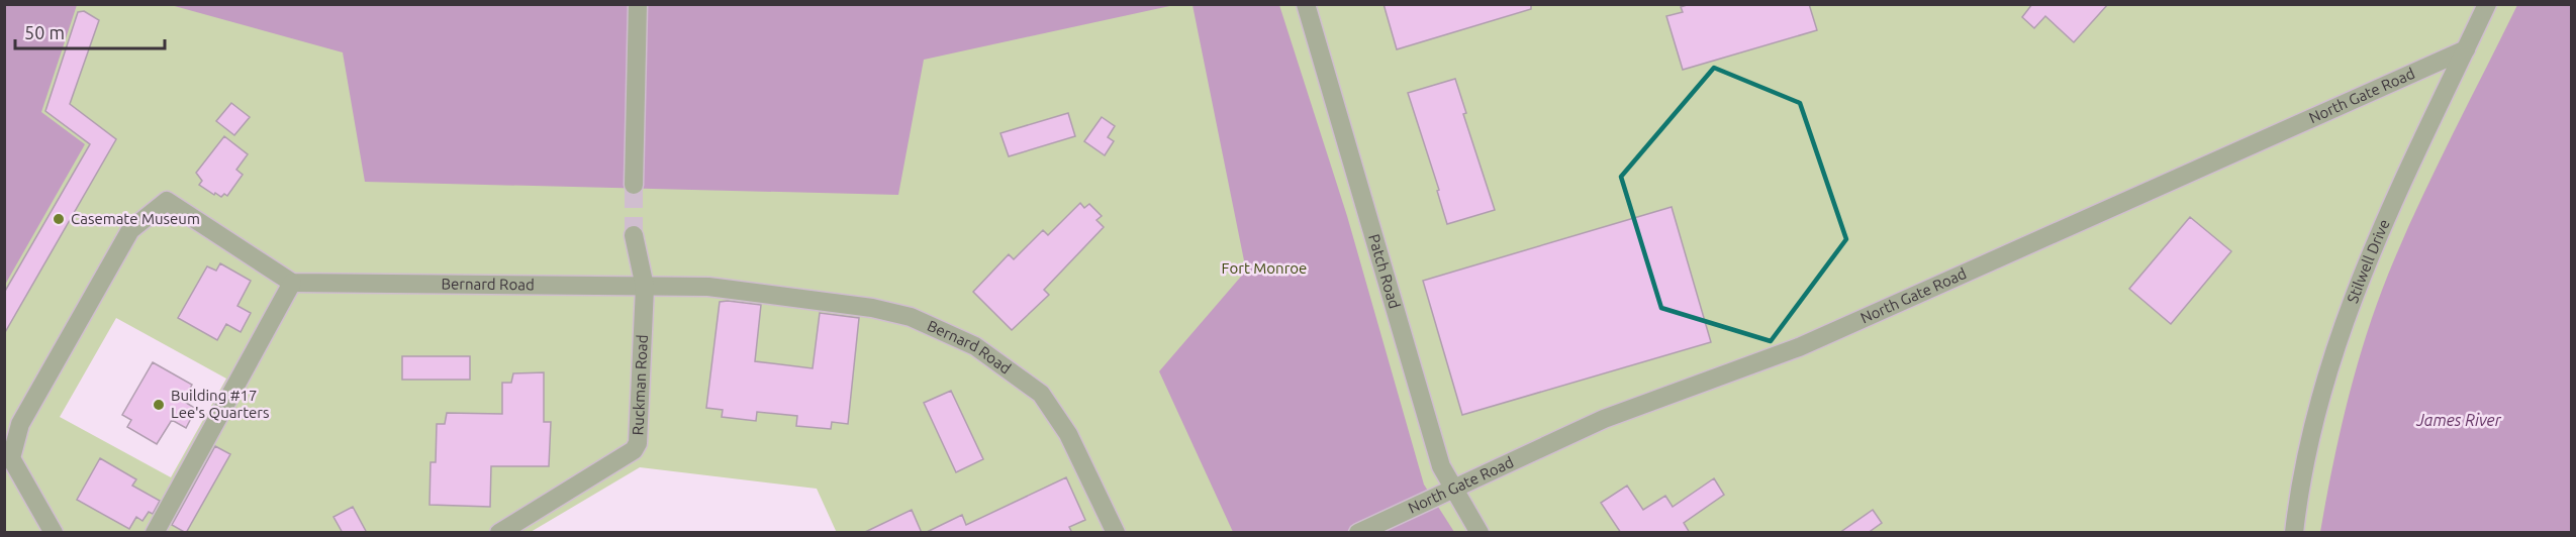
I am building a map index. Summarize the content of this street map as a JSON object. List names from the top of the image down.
{
  "streets": {
    "street": [
      "North Gate Road",
      "Stilwell Drive",
      "Patch Road",
      "Bernard Road",
      "Ruckman Road"
    ]
  },
  "crossings": [
    ["North Gate Road", "Stilwell Drive"],
    ["North Gate Road", "Patch Road"],
    ["Bernard Road", "Ruckman Road"]
  ],
  "water": ["James River"],
  "parks": ["Fort Monroe"],
  "places": ["Casemate Museum", "Building #17 Lee's Quarters"],
  "scale_bar": "50 m"
}
